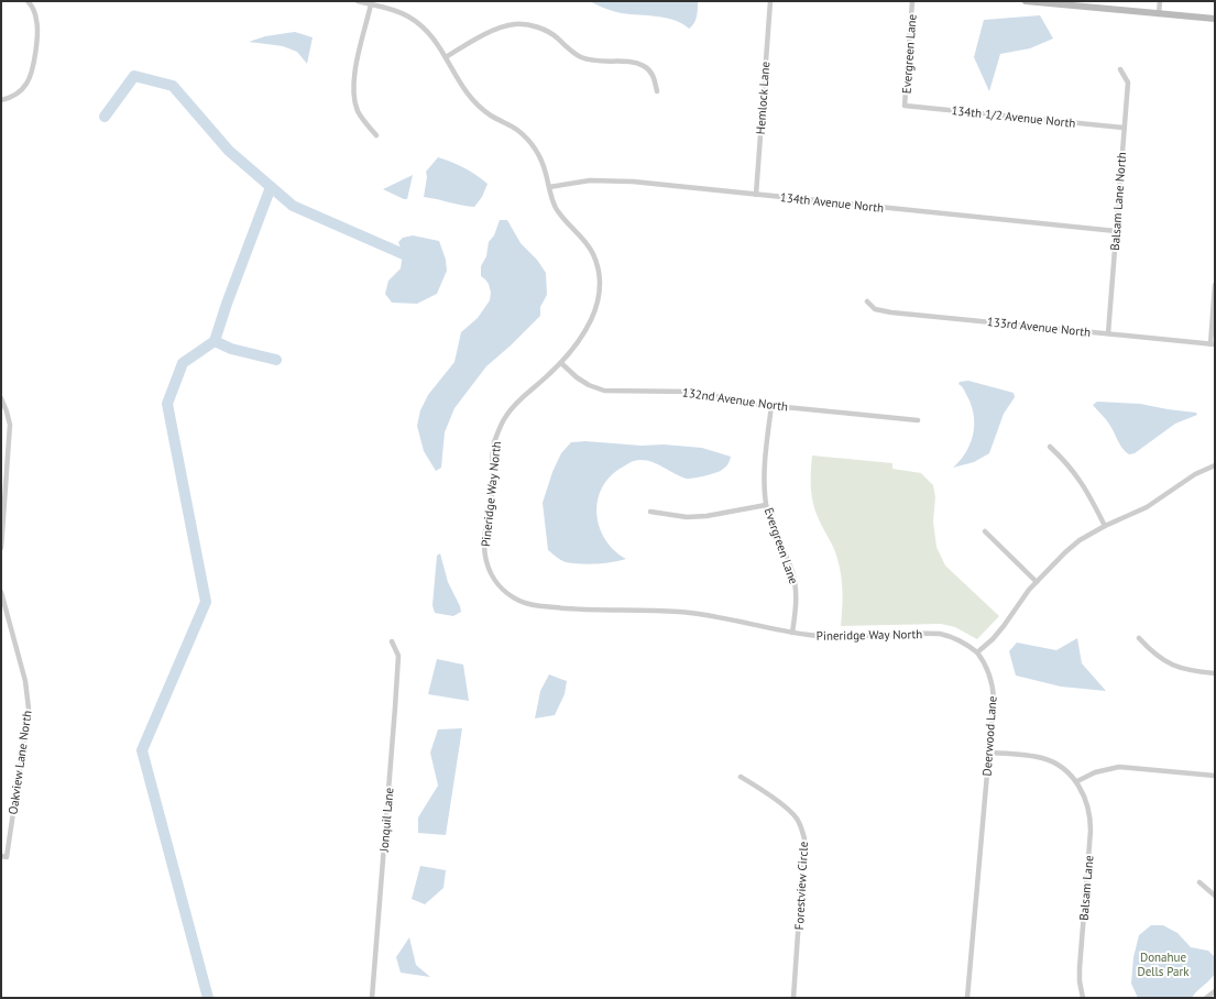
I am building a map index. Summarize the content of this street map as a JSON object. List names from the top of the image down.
{
  "streets": {
    "street": [
      "Evergreen Lane",
      "Hemlock Lane",
      "134th 1/2 Avenue North",
      "Balsam Lane North",
      "134th Avenue North",
      "133rd Avenue North",
      "132nd Avenue North",
      "Pineridge Way North",
      "Deerwood Lane",
      "Oakview Lane North",
      "Jonquil Lane",
      "Forestview Circle",
      "Balsam Lane"
    ]
  },
  "crossings": [
    ["Evergreen Lane", "134th 1/2 Avenue North"],
    ["Evergreen Lane", "132nd Avenue North"],
    ["Evergreen Lane", "Pineridge Way North"],
    ["Hemlock Lane", "134th Avenue North"],
    ["134th 1/2 Avenue North", "Balsam Lane North"],
    ["Balsam Lane North", "134th Avenue North"],
    ["Balsam Lane North", "133rd Avenue North"],
    ["134th Avenue North", "Pineridge Way North"],
    ["132nd Avenue North", "Pineridge Way North"],
    ["Pineridge Way North", "Deerwood Lane"]
  ],
  "parks": ["Donahue Dells Park"]
}
